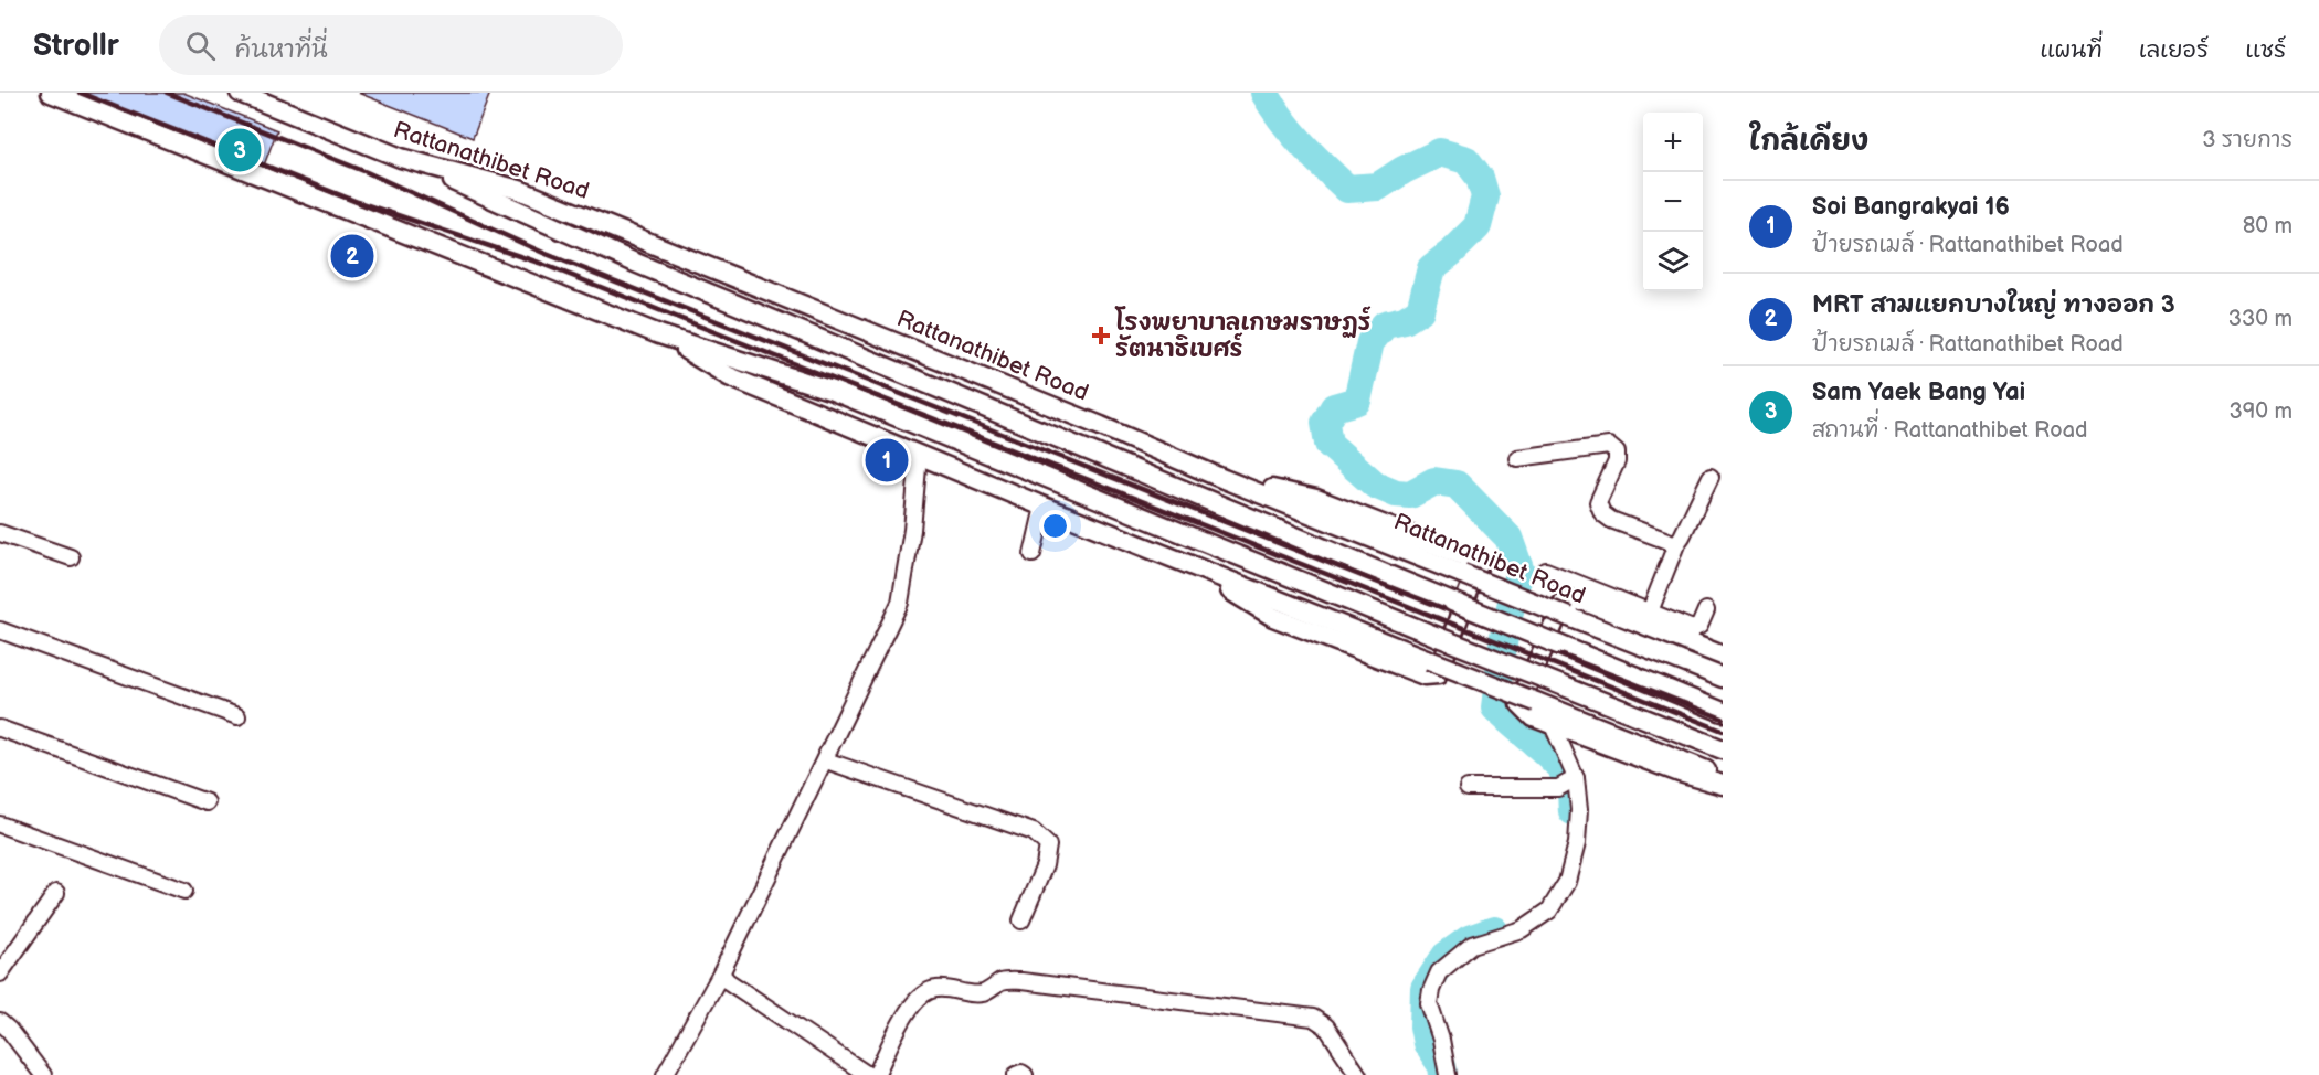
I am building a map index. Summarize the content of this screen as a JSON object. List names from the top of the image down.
{
  "streets": {
    "main road": ["Rattanathibet Road"]
  },
  "places": {
    "health": ["โรงพยาบาลเกษมราษฏร์ รัตนาธิเบศร์"]
  },
  "page": {
    "header": "Strollr",
    "search": "ค้นหาที่นี่",
    "nav": ["แผนที่", "เลเยอร์", "แชร์"],
    "heading": ["ใกล้เคียง", "3 รายการ"],
    "map_buttons": ["+", "−"],
    "pins": ["3", "2", "1"],
    "list": [
      {
        "mark": "1",
        "name": "Soi Bangrakyai 16",
        "note": "ป้ายรถเมล์ · Rattanathibet Road",
        "value": "80 m"
      },
      {
        "mark": "2",
        "name": "MRT สามแยกบางใหญ่ ทางออก 3",
        "note": "ป้ายรถเมล์ · Rattanathibet Road",
        "value": "330 m"
      },
      {
        "mark": "3",
        "name": "Sam Yaek Bang Yai",
        "note": "สถานที่ · Rattanathibet Road",
        "value": "390 m"
      }
    ]
  }
}
